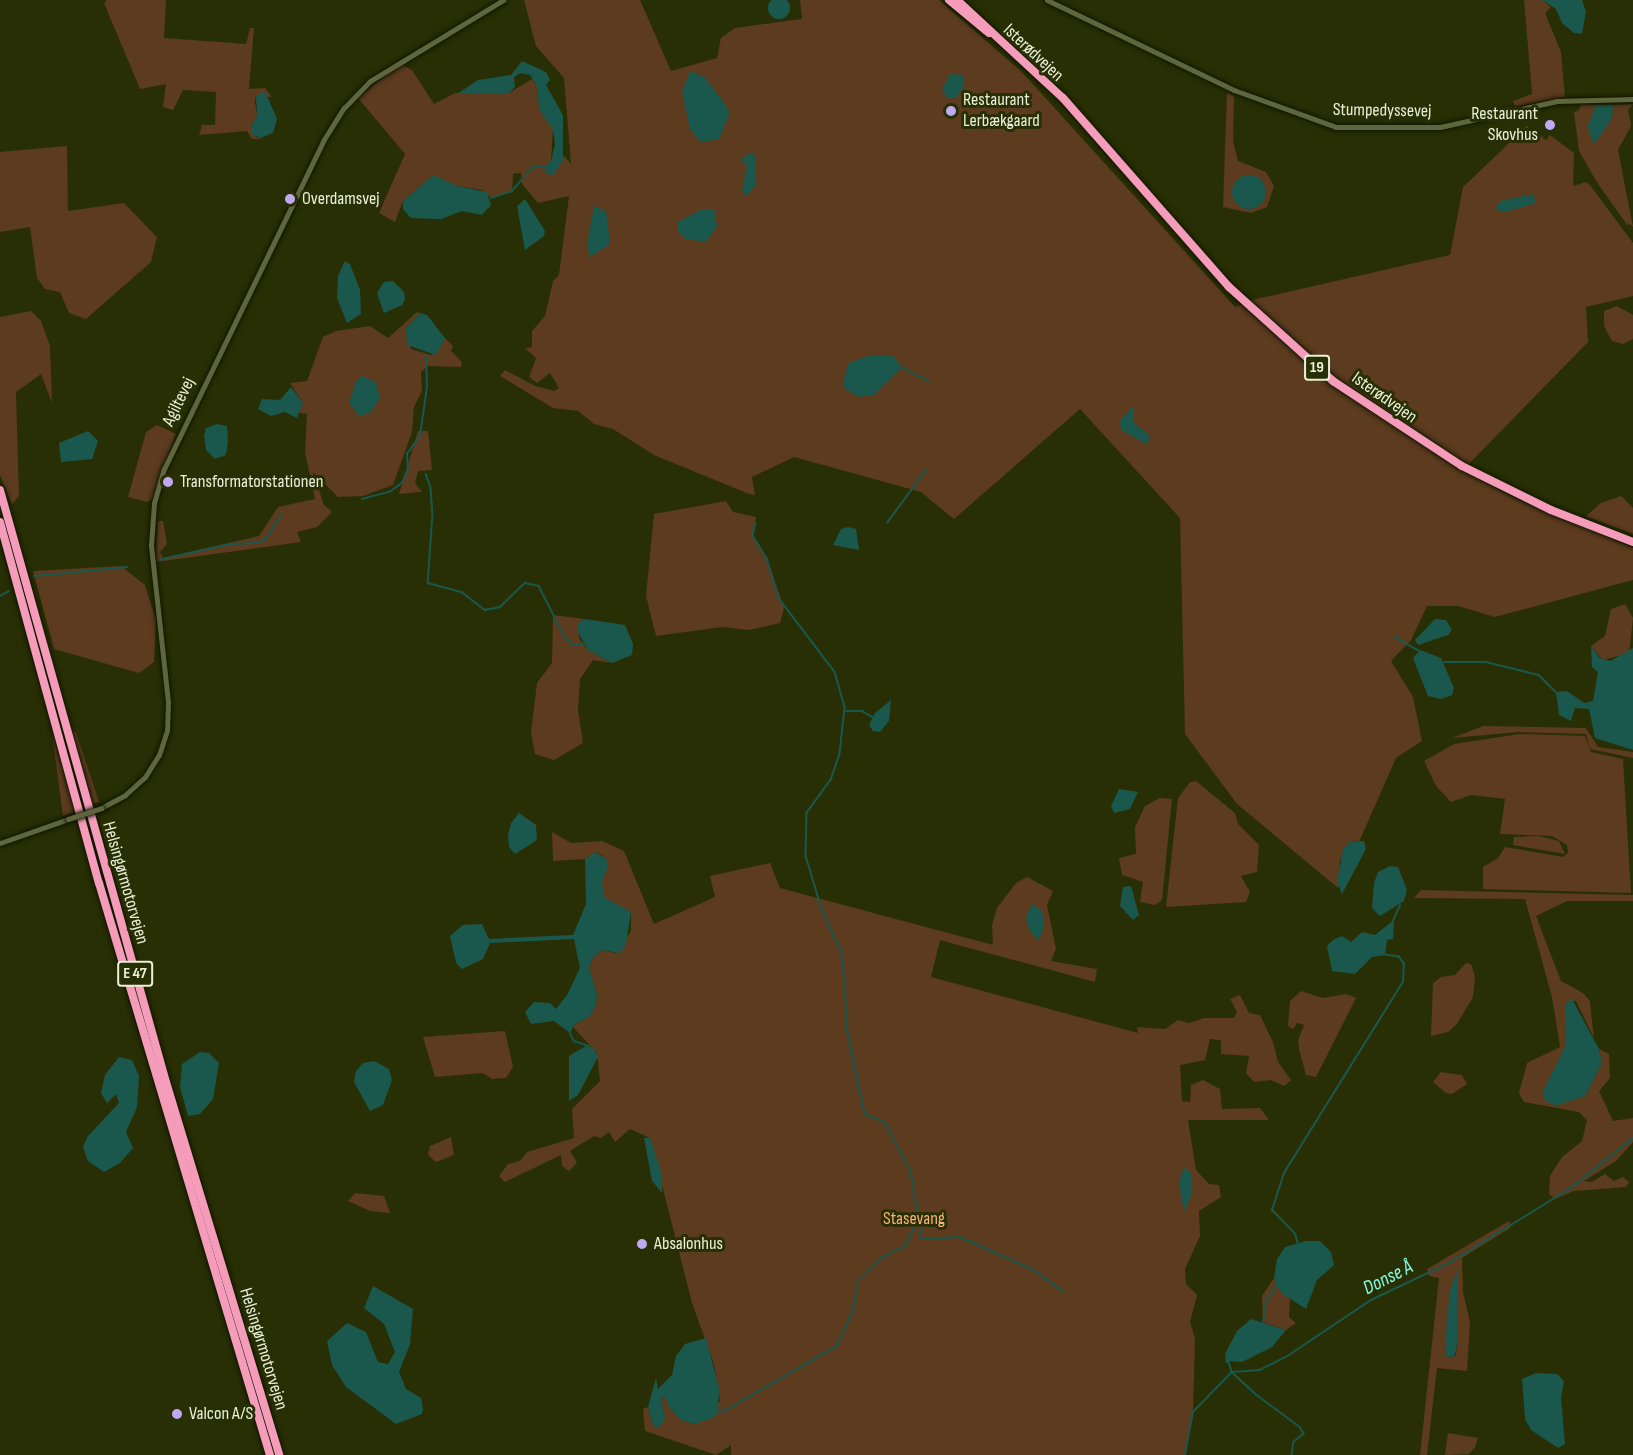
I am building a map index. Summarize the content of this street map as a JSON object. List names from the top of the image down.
{
  "streets": {
    "highway": [
      "Isterødvejen",
      "19",
      "Helsingørmotorvejen",
      "E 47"
    ],
    "street": ["Stumpedyssevej", "Agiltevej"]
  },
  "water": ["Donse Å"],
  "parks": ["Stasevang"],
  "places": [
    "Restaurant Lerbækgaard",
    "Restaurant Skovhus",
    "Overdamsvej",
    "Transformatorstationen",
    "Absalonhus",
    "Valcon A/S"
  ]
}
